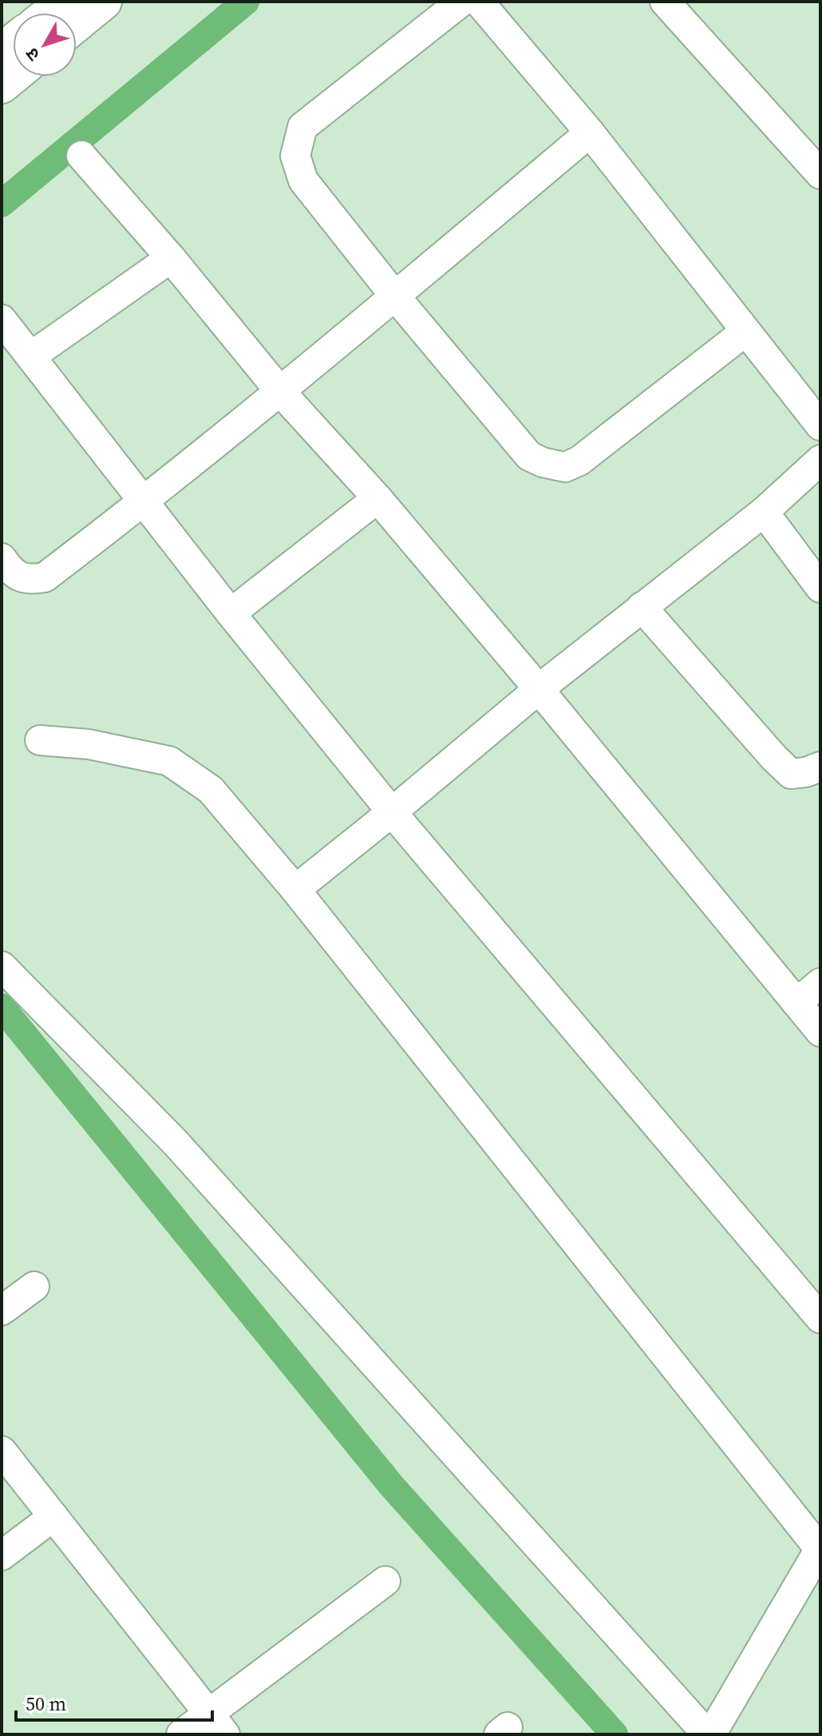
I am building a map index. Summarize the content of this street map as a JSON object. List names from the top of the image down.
{
  "scale_bar": "50 m",
  "north": "bottom left"
}
